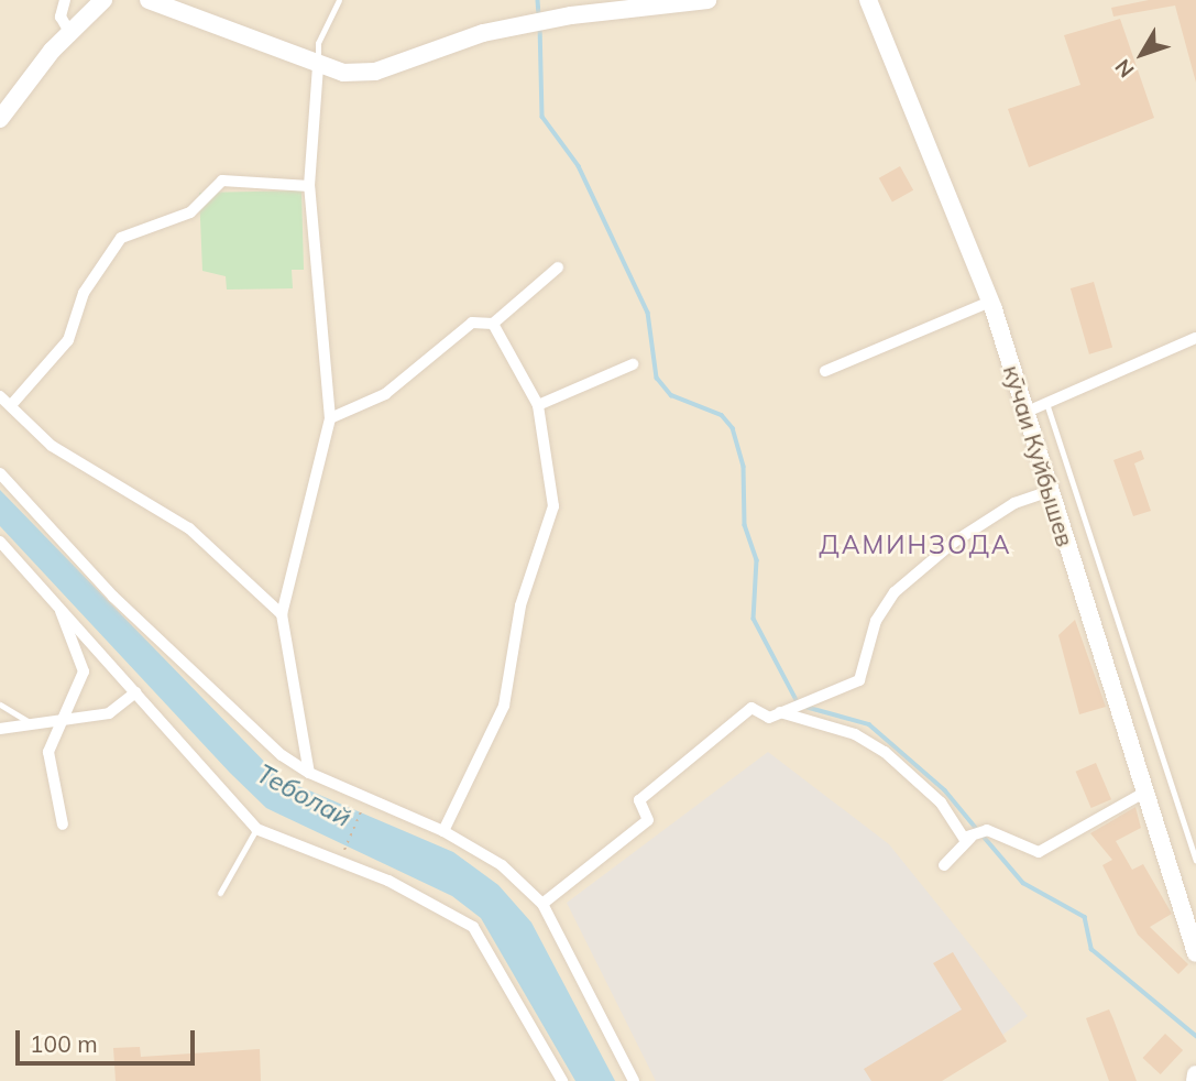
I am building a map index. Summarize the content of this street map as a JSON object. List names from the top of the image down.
{
  "streets": {
    "main road": ["кӯчаи Куйбышев"]
  },
  "districts": ["ДАМИНЗОДА"],
  "water": ["Теболай"],
  "scale_bar": "100 m",
  "north": "bottom left"
}
